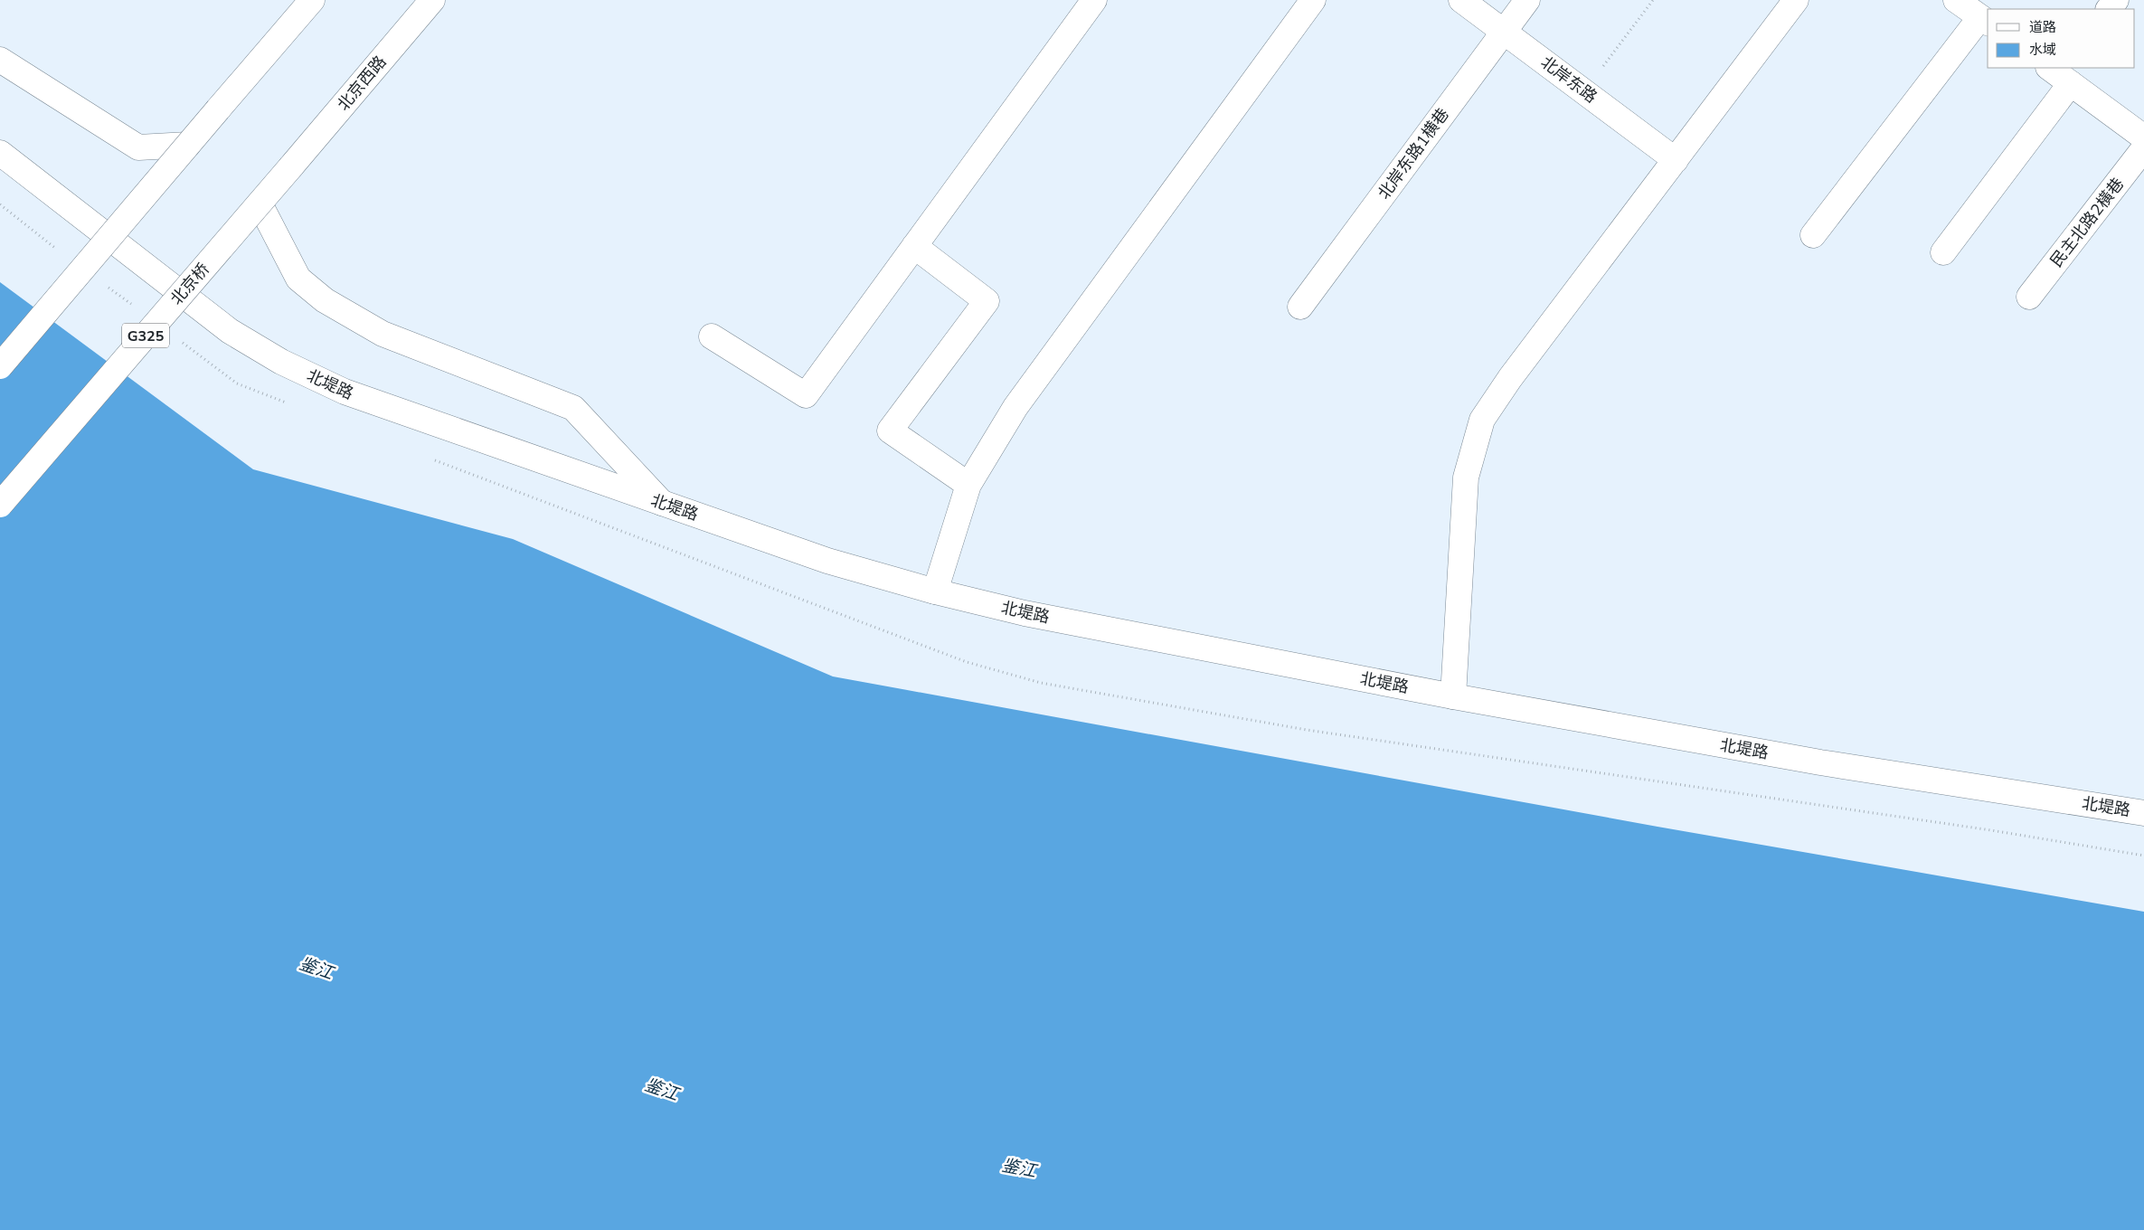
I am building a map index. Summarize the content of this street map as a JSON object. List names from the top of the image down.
{
  "streets": {
    "main road": [
      "北岸东路",
      "北京西路",
      "北岸东路1横巷",
      "民主北路2橫巷",
      "北京桥",
      "G325",
      "北堤路"
    ]
  },
  "crossings": [
    ["北岸东路", "北岸东路1横巷"],
    ["北京西路", "北京桥"]
  ],
  "water": ["鉴江"],
  "legend": ["道路", "水域"]
}
